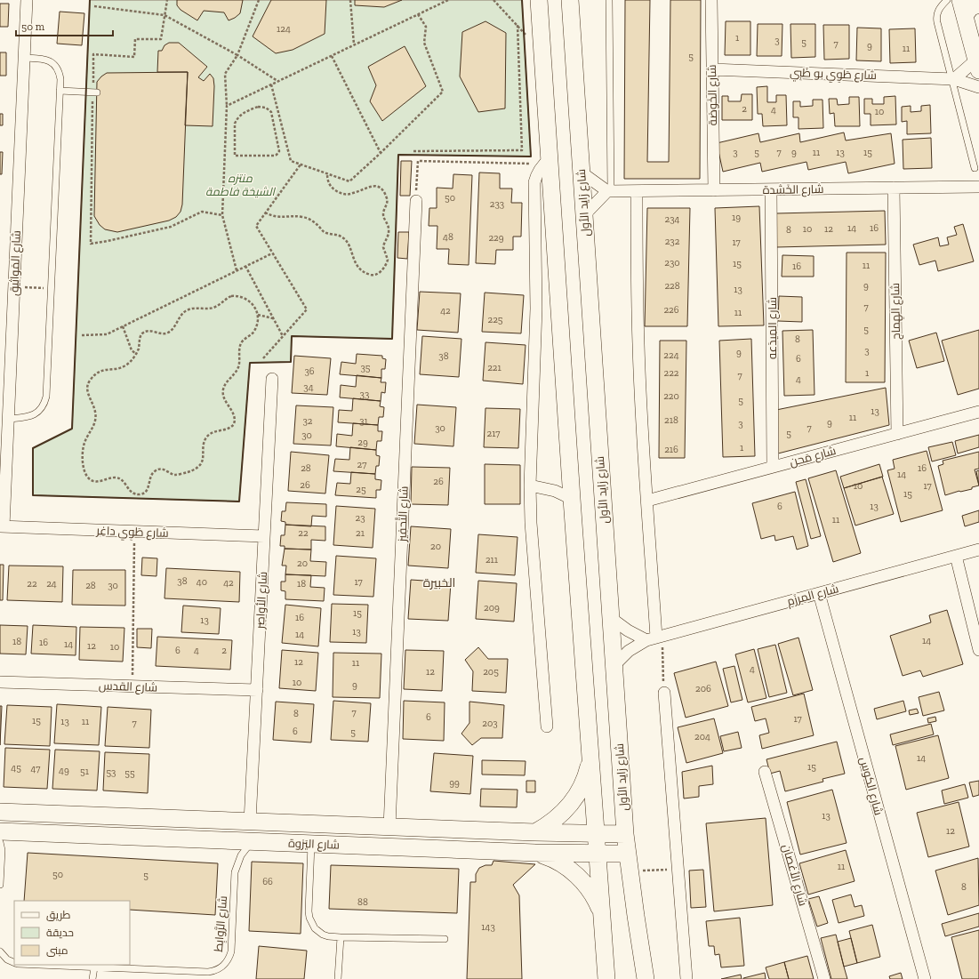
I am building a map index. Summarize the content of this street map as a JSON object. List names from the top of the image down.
{
  "streets": {
    "main road": ["شارع زايد الأول", "شارع اليَزوة"],
    "street": [
      "شارع طَوِي بو ظَبِي",
      "شارع الخَوضة",
      "شارع الخَشدة",
      "شارع المَواثِيق",
      "شارع الهِماج",
      "شارع المِيدَعه",
      "شارع مَحن",
      "شارع التَّحفِيز",
      "شارع طَوِي داغِر",
      "شارع المِرزَم",
      "شارع الأواصِر",
      "شارع القدس",
      "شارع الكوس",
      "شارع الأغصان"
    ],
    "lane": ["شارع الرَّوابِط"]
  },
  "crossings": [
    ["شارع طَوِي بو ظَبِي", "شارع الخَوضة"],
    ["شارع الخَوضة", "شارع الخَشدة"],
    ["شارع الخَشدة", "شارع الهِماج"],
    ["شارع الخَشدة", "شارع المِيدَعه"],
    ["شارع زايد الأول", "شارع المِرزَم"],
    ["شارع زايد الأول", "شارع اليَزوة"],
    ["شارع المَواثِيق", "شارع طَوِي داغِر"],
    ["شارع الهِماج", "شارع مَحن"],
    ["شارع المِيدَعه", "شارع مَحن"],
    ["شارع التَّحفِيز", "شارع اليَزوة"],
    ["شارع طَوِي داغِر", "شارع الأواصِر"],
    ["شارع المِرزَم", "شارع الكوس"],
    ["شارع الأواصِر", "شارع القدس"],
    ["شارع الأواصِر", "شارع اليَزوة"],
    ["شارع اليَزوة", "شارع الرَّوابِط"]
  ],
  "districts": ["الخبيرة"],
  "parks": ["منتزه الشيخة فاطمة"],
  "house_numbers": [
    "124",
    "1",
    "3",
    "5",
    "7",
    "9",
    "11",
    "5",
    "2",
    "4",
    "10",
    "3",
    "5",
    "7",
    "9",
    "11",
    "13",
    "15",
    "50",
    "233",
    "19",
    "234",
    "14",
    "16",
    "10",
    "12",
    "8",
    "48",
    "229",
    "232",
    "17",
    "230",
    "15",
    "11",
    "16",
    "228",
    "9",
    "13",
    "7",
    "226",
    "42",
    "11",
    "225",
    "5",
    "8",
    "3",
    "9",
    "224",
    "38",
    "6",
    "35",
    "221",
    "36",
    "222",
    "1",
    "7",
    "4",
    "34",
    "33",
    "220",
    "5",
    "13",
    "11",
    "218",
    "32",
    "31",
    "9",
    "3",
    "30",
    "7",
    "217",
    "5",
    "30",
    "29",
    "1",
    "216",
    "27",
    "28",
    "16",
    "14",
    "26",
    "26",
    "10",
    "17",
    "25",
    "15",
    "6",
    "13",
    "23",
    "11",
    "22",
    "21",
    "20",
    "211",
    "20",
    "38",
    "40",
    "17",
    "42",
    "22",
    "24",
    "18",
    "28",
    "30",
    "209",
    "15",
    "16",
    "13",
    "13",
    "14",
    "14",
    "18",
    "16",
    "14",
    "12",
    "10",
    "6",
    "4",
    "2",
    "12",
    "11",
    "4",
    "12",
    "205",
    "10",
    "9",
    "206",
    "7",
    "8",
    "6",
    "17",
    "15",
    "13",
    "11",
    "7",
    "203",
    "6",
    "5",
    "204",
    "14",
    "15",
    "45",
    "47",
    "49",
    "51",
    "53",
    "55",
    "99",
    "13",
    "12",
    "11",
    "50",
    "5",
    "66",
    "8",
    "88",
    "143"
  ],
  "legend": ["طريق", "حديقة", "مبنى"],
  "scale_bar": "50 m"
}
